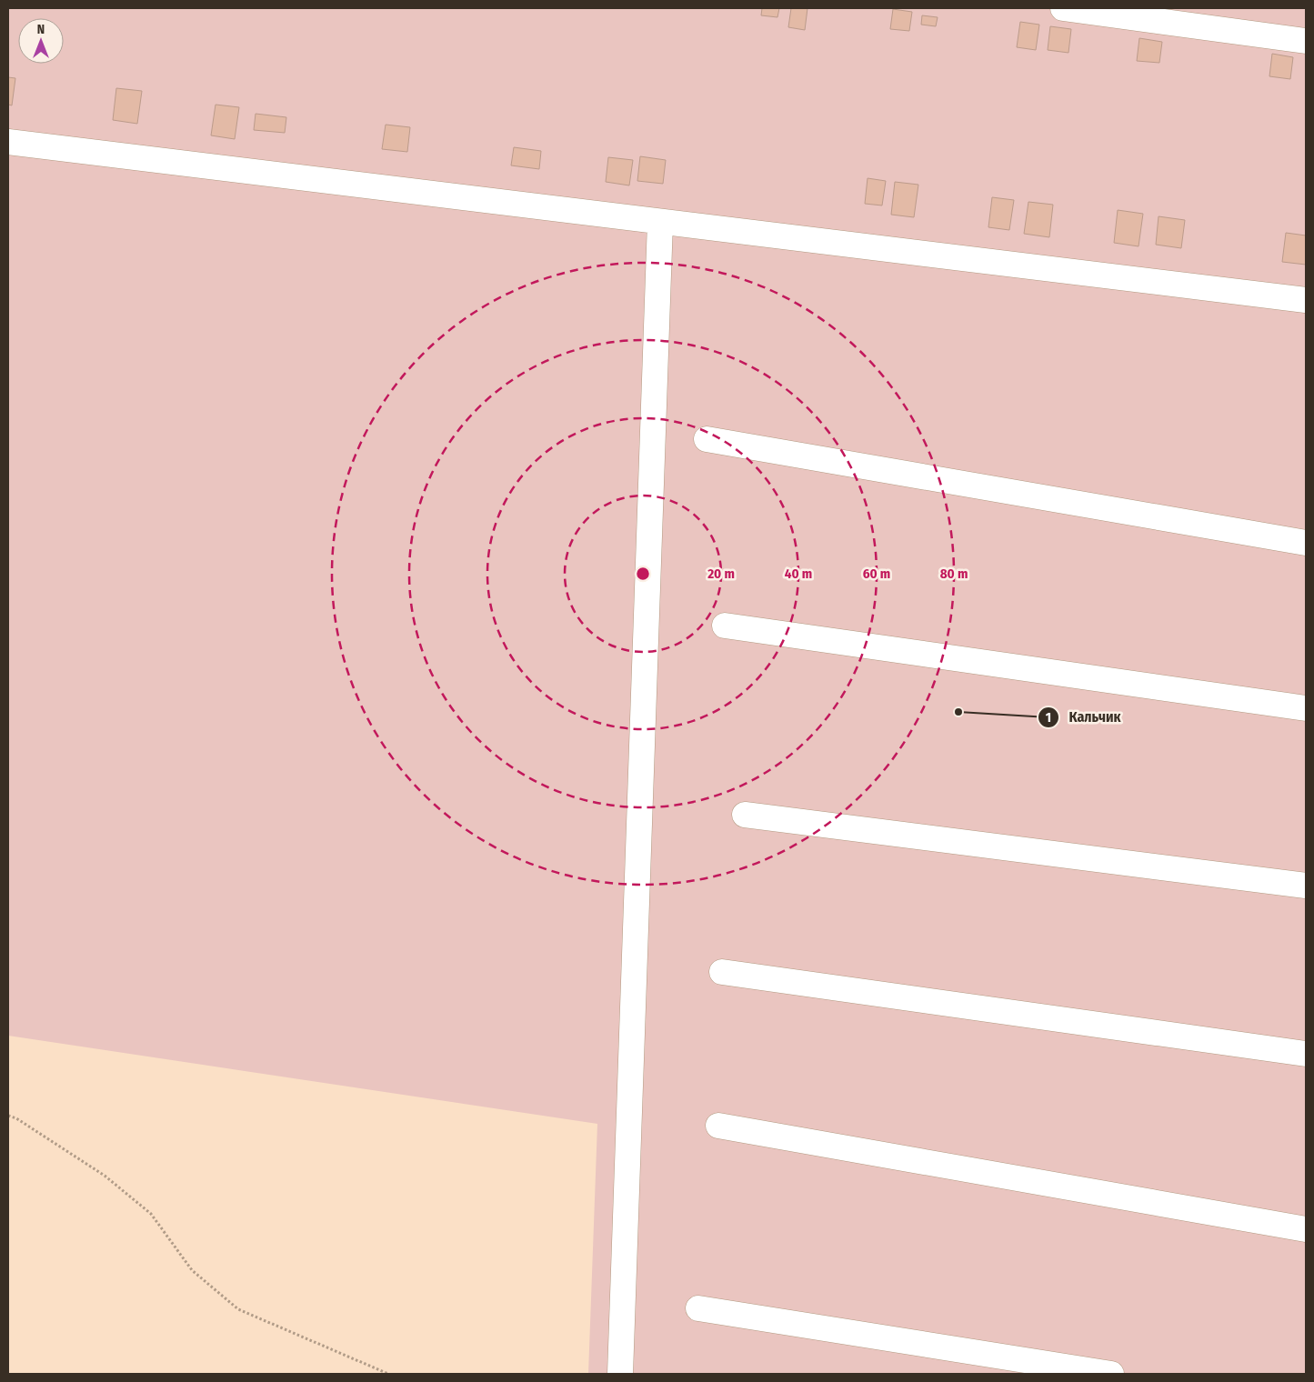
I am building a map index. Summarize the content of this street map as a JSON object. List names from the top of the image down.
{
  "places": ["Кальчик"],
  "north": "top",
  "rings": [
    "20 m",
    "40 m",
    "60 m",
    "80 m"
  ]
}
